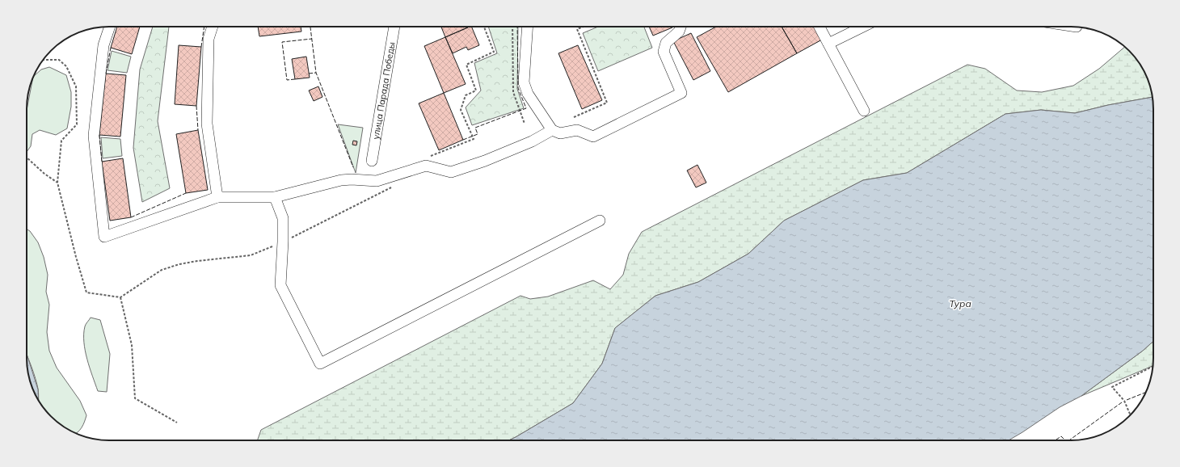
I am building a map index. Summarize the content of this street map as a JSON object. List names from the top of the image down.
{
  "streets": {
    "street": ["улица Парада Победы"]
  },
  "water": ["Тура"]
}
